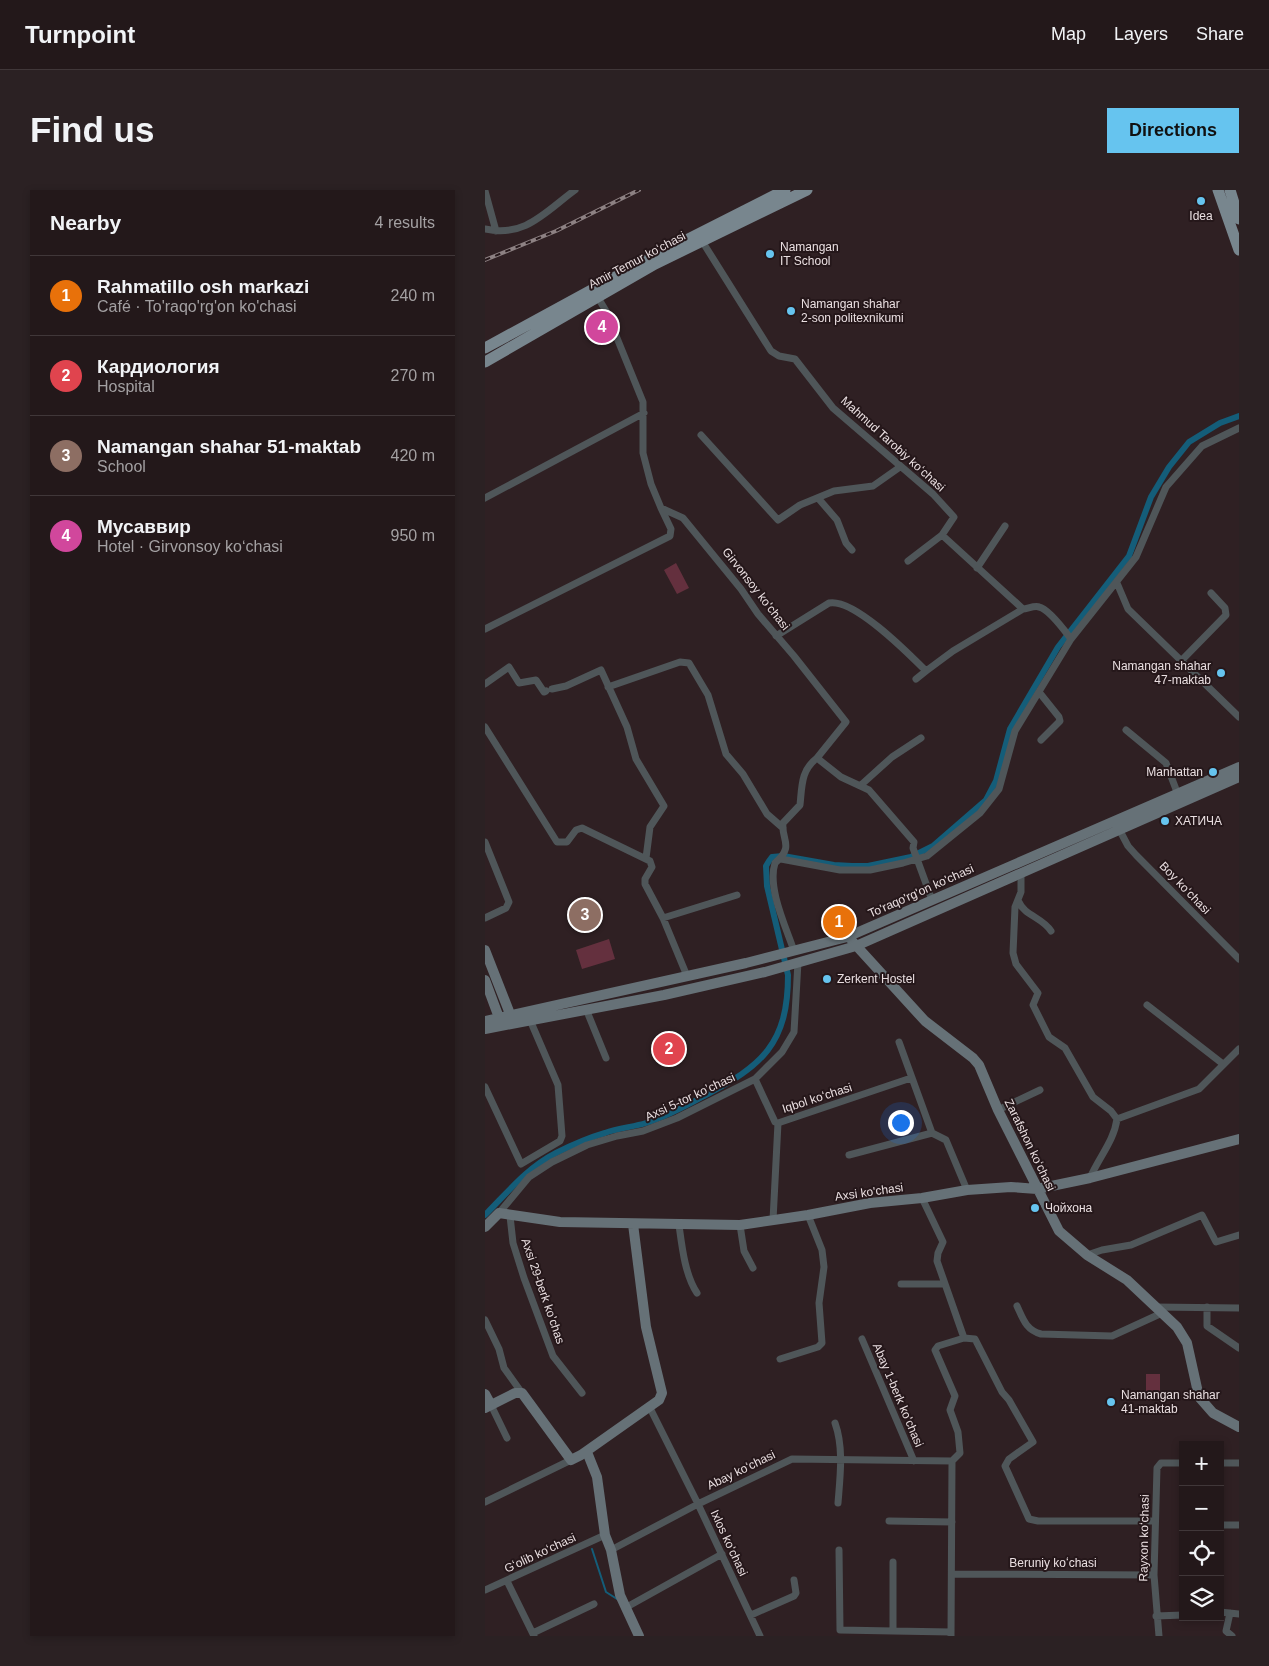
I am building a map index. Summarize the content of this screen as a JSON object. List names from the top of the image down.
{
  "streets": {
    "main road": ["Amir Temur koʻchasi"],
    "street": [
      "Mahmud Tarobiy koʻchasi",
      "Girvonsoy koʻchasi",
      "Boy koʻchasi",
      "To'raqo'rg'on ko'chasi",
      "Аxsi 5-tor koʼchasi",
      "Iqbol koʻchasi",
      "Zarafshon koʻchasi",
      "Axsi ko'chasi",
      "Аxsi 29-berk koʼchas",
      "Аbay 1-berk koʼchasi",
      "Abay koʻchasi",
      "Rayxon koʻchasi",
      "Ixlos koʻchasi",
      "Gʻolib koʻchasi",
      "Beruniy koʻchasi"
    ]
  },
  "crossings": [
    ["Amir Temur koʻchasi", "Mahmud Tarobiy koʻchasi"],
    ["Boy koʻchasi", "To'raqo'rg'on ko'chasi"],
    ["To'raqo'rg'on ko'chasi", "Аxsi 5-tor koʼchasi"],
    ["To'raqo'rg'on ko'chasi", "Zarafshon koʻchasi"],
    ["Аxsi 5-tor koʼchasi", "Iqbol koʻchasi"],
    ["Аxsi 5-tor koʼchasi", "Axsi ko'chasi"],
    ["Zarafshon koʻchasi", "Axsi ko'chasi"],
    ["Axsi ko'chasi", "Аxsi 29-berk koʼchas"],
    ["Аbay 1-berk koʼchasi", "Abay koʻchasi"],
    ["Abay koʻchasi", "Ixlos koʻchasi"],
    ["Rayxon koʻchasi", "Beruniy koʻchasi"]
  ],
  "places": [
    "Idea",
    "Namangan IT School",
    "Namangan shahar 2-son politexnikumi",
    "Namangan shahar 47-maktab",
    "Manhattan",
    "ХАТИЧА",
    "Zerkent Hostel",
    "Чойхона",
    "Namangan shahar 41-maktab"
  ],
  "page": {
    "header": "Turnpoint",
    "nav": ["Map", "Layers", "Share"],
    "buttons": "Directions",
    "title": "Find us",
    "heading": ["Nearby", "4 results"],
    "list": [
      {
        "mark": "1",
        "name": "Rahmatillo osh markazi",
        "note": "Café · To'raqo'rg'on ko'chasi",
        "value": "240 m"
      },
      {
        "mark": "2",
        "name": "Кардиология",
        "note": "Hospital",
        "value": "270 m"
      },
      {
        "mark": "3",
        "name": "Namangan shahar 51-maktab",
        "note": "School",
        "value": "420 m"
      },
      {
        "mark": "4",
        "name": "Мусаввир",
        "note": "Hotel · Girvonsoy koʻchasi",
        "value": "950 m"
      }
    ],
    "pins": [
      "4",
      "3",
      "1",
      "2"
    ],
    "map_buttons": ["+", "−"]
  }
}
